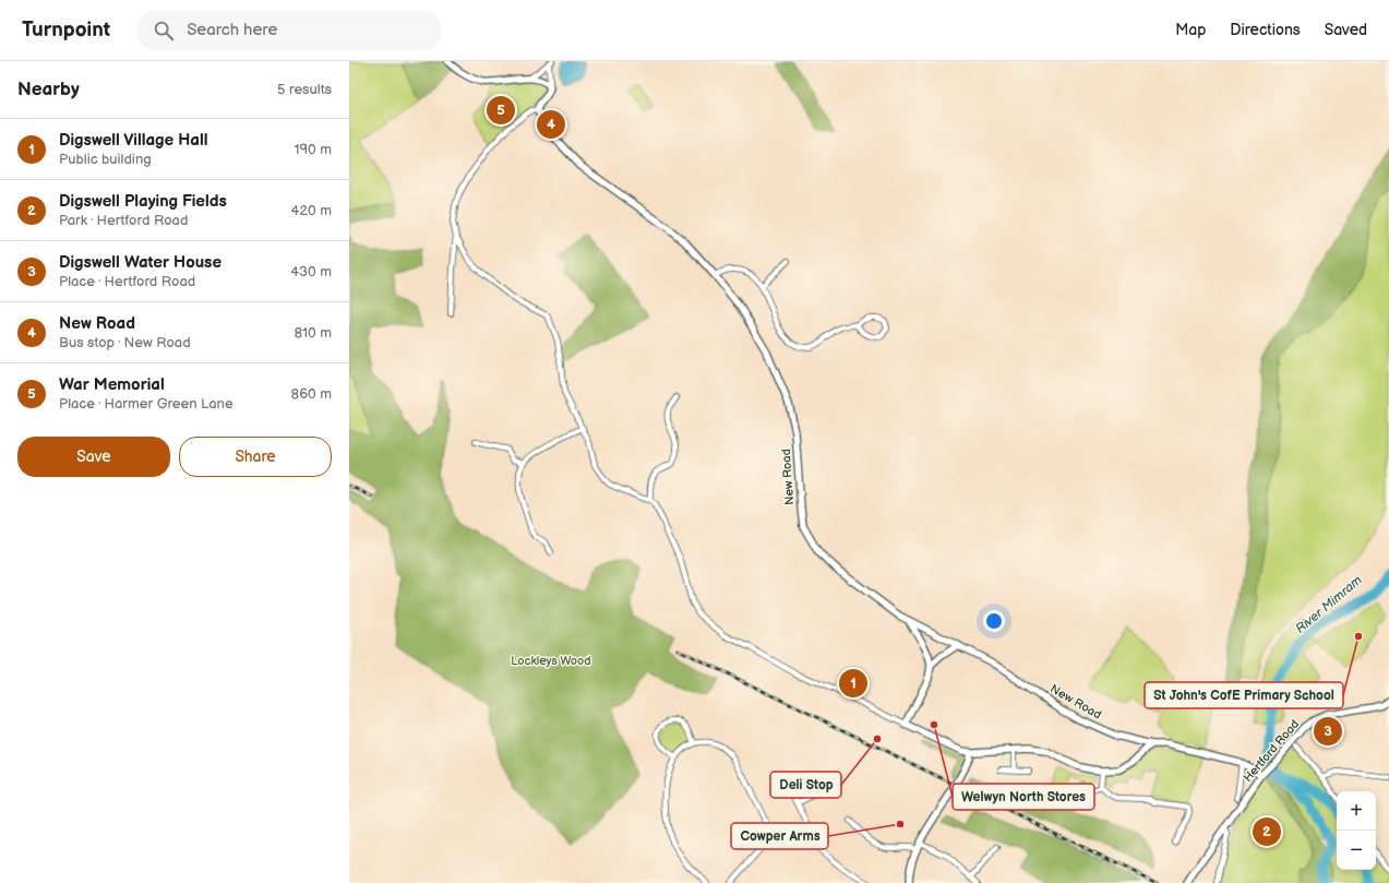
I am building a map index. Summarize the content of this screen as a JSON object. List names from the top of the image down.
{
  "streets": {
    "street": ["New Road", "Hertford Road"]
  },
  "crossings": [
    ["New Road", "Hertford Road"]
  ],
  "water": ["River Mimram"],
  "parks": ["Lockleys Wood"],
  "places": [
    "St John's CofE Primary School",
    "Welwyn North Stores",
    "Deli Stop",
    "Cowper Arms"
  ],
  "page": {
    "header": "Turnpoint",
    "search": "Search here",
    "nav": ["Map", "Directions", "Saved"],
    "heading": ["Nearby", "5 results"],
    "pins": [
      "5",
      "4",
      "1",
      "3",
      "2"
    ],
    "list": [
      {
        "mark": "1",
        "name": "Digswell Village Hall",
        "note": "Public building",
        "value": "190 m"
      },
      {
        "mark": "2",
        "name": "Digswell Playing Fields",
        "note": "Park · Hertford Road",
        "value": "420 m"
      },
      {
        "mark": "3",
        "name": "Digswell Water House",
        "note": "Place · Hertford Road",
        "value": "430 m"
      },
      {
        "mark": "4",
        "name": "New Road",
        "note": "Bus stop · New Road",
        "value": "810 m"
      },
      {
        "mark": "5",
        "name": "War Memorial",
        "note": "Place · Harmer Green Lane",
        "value": "860 m"
      }
    ],
    "buttons": ["Save", "Share"],
    "map_buttons": ["+", "−"]
  }
}
